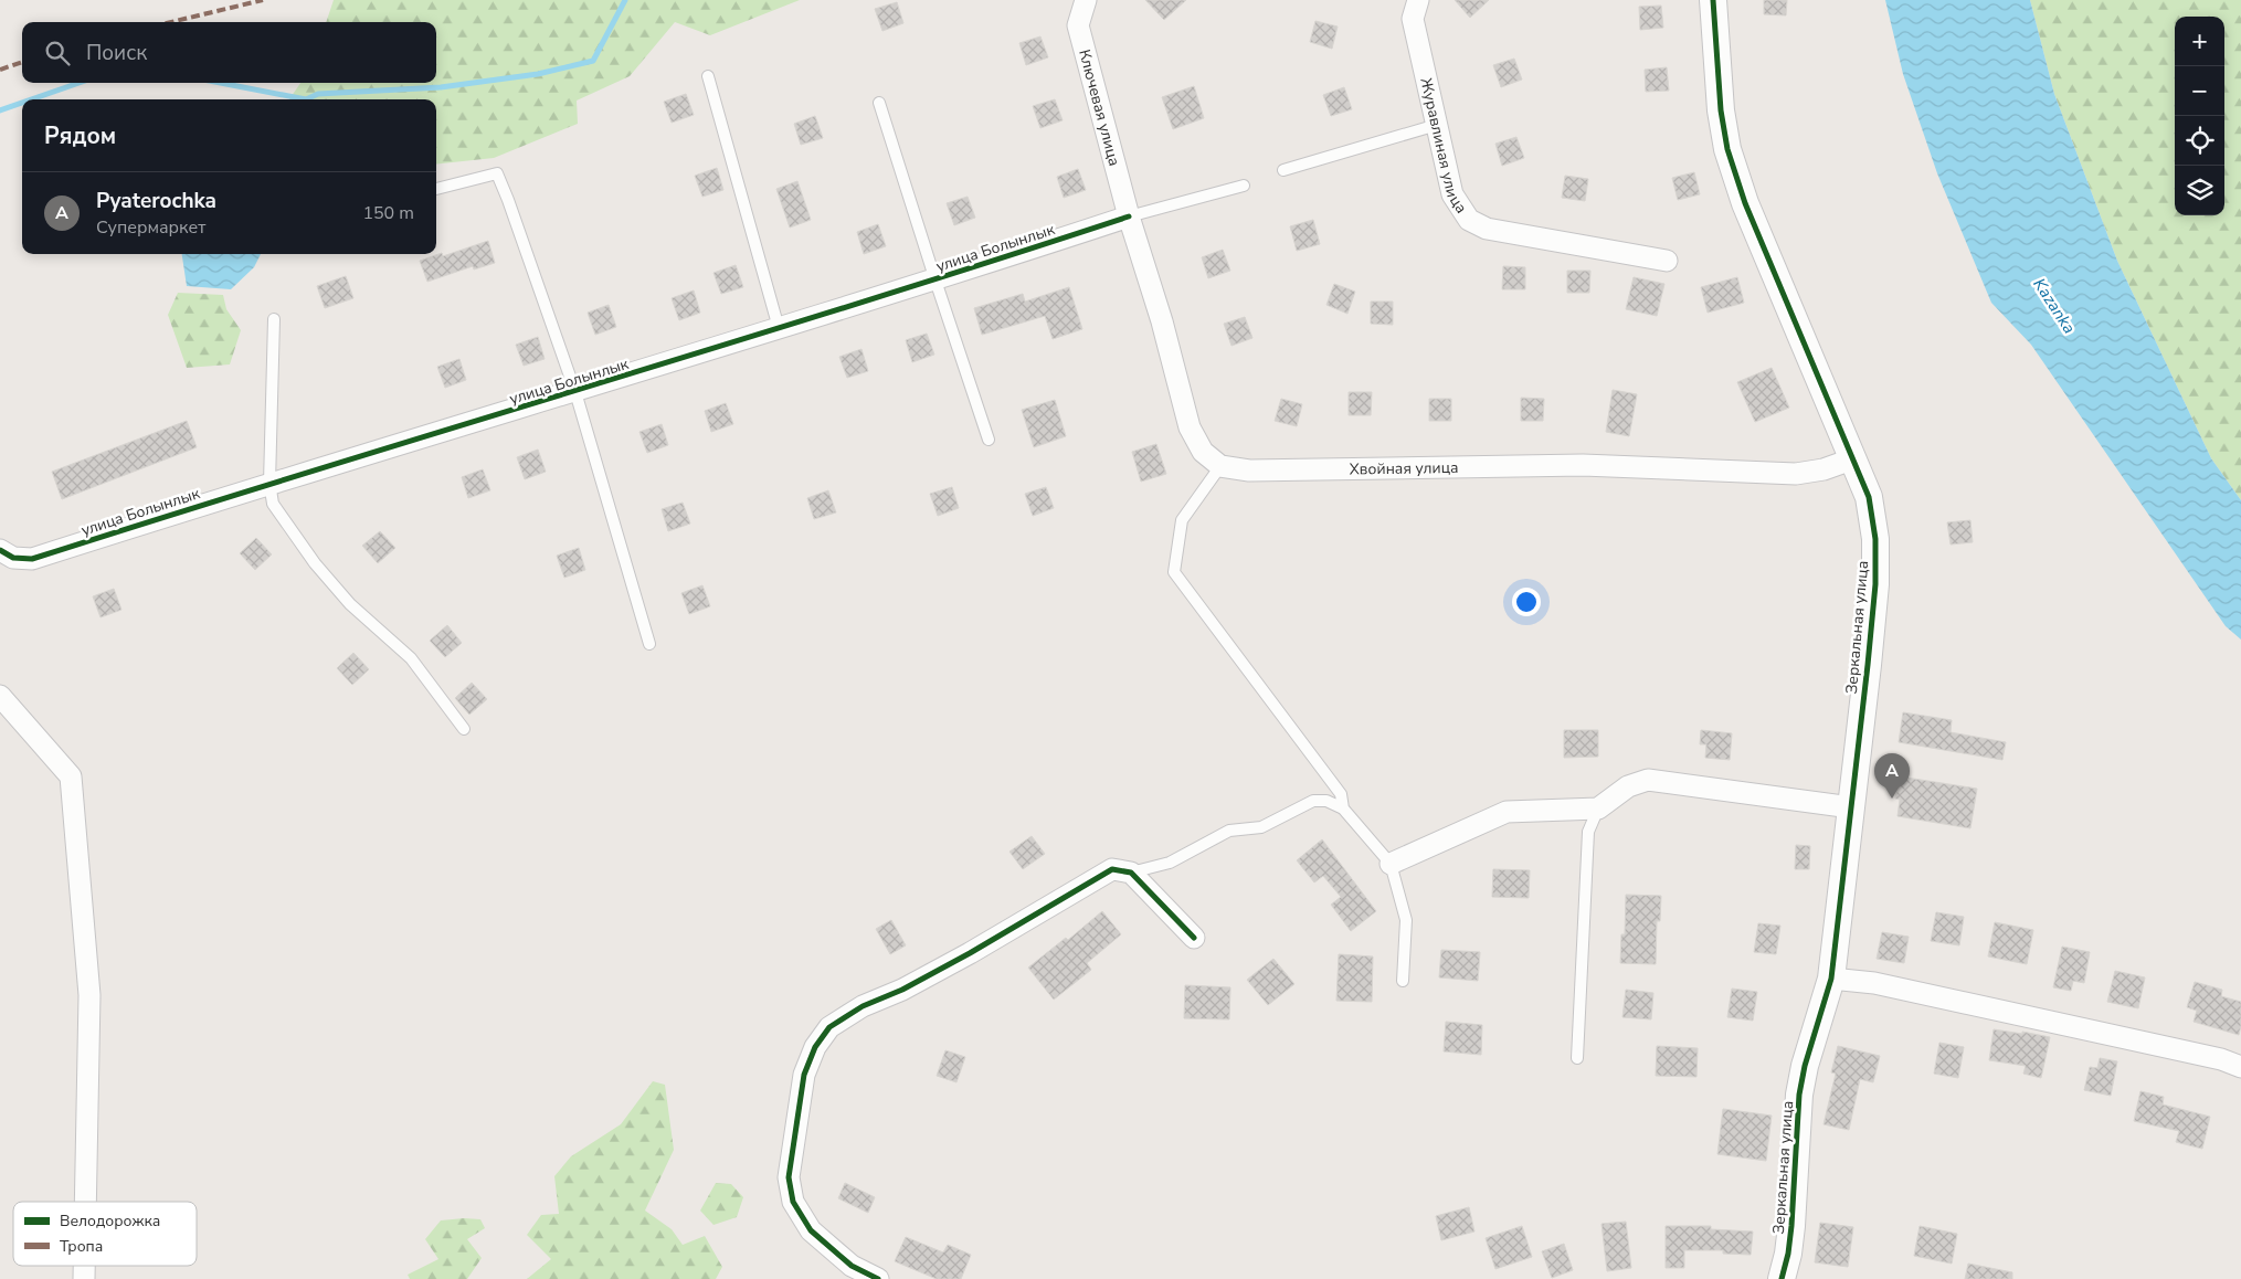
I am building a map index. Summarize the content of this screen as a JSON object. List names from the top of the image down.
{
  "streets": {
    "street": [
      "Ключевая улица",
      "Журавлиная улица",
      "улица Болынлык",
      "Хвойная улица",
      "Зеркальная улица"
    ]
  },
  "crossings": [
    ["Ключевая улица", "улица Болынлык"],
    ["Хвойная улица", "Зеркальная улица"]
  ],
  "water": ["Kazanka"],
  "legend": ["Велодорожка", "Тропа"],
  "page": {
    "map_buttons": ["+", "−"],
    "search": "Поиск",
    "heading": "Рядом",
    "list": [
      {
        "mark": "A",
        "name": "Pyaterochka",
        "note": "Супермаркет",
        "value": "150 m"
      }
    ],
    "pins": "A"
  }
}
